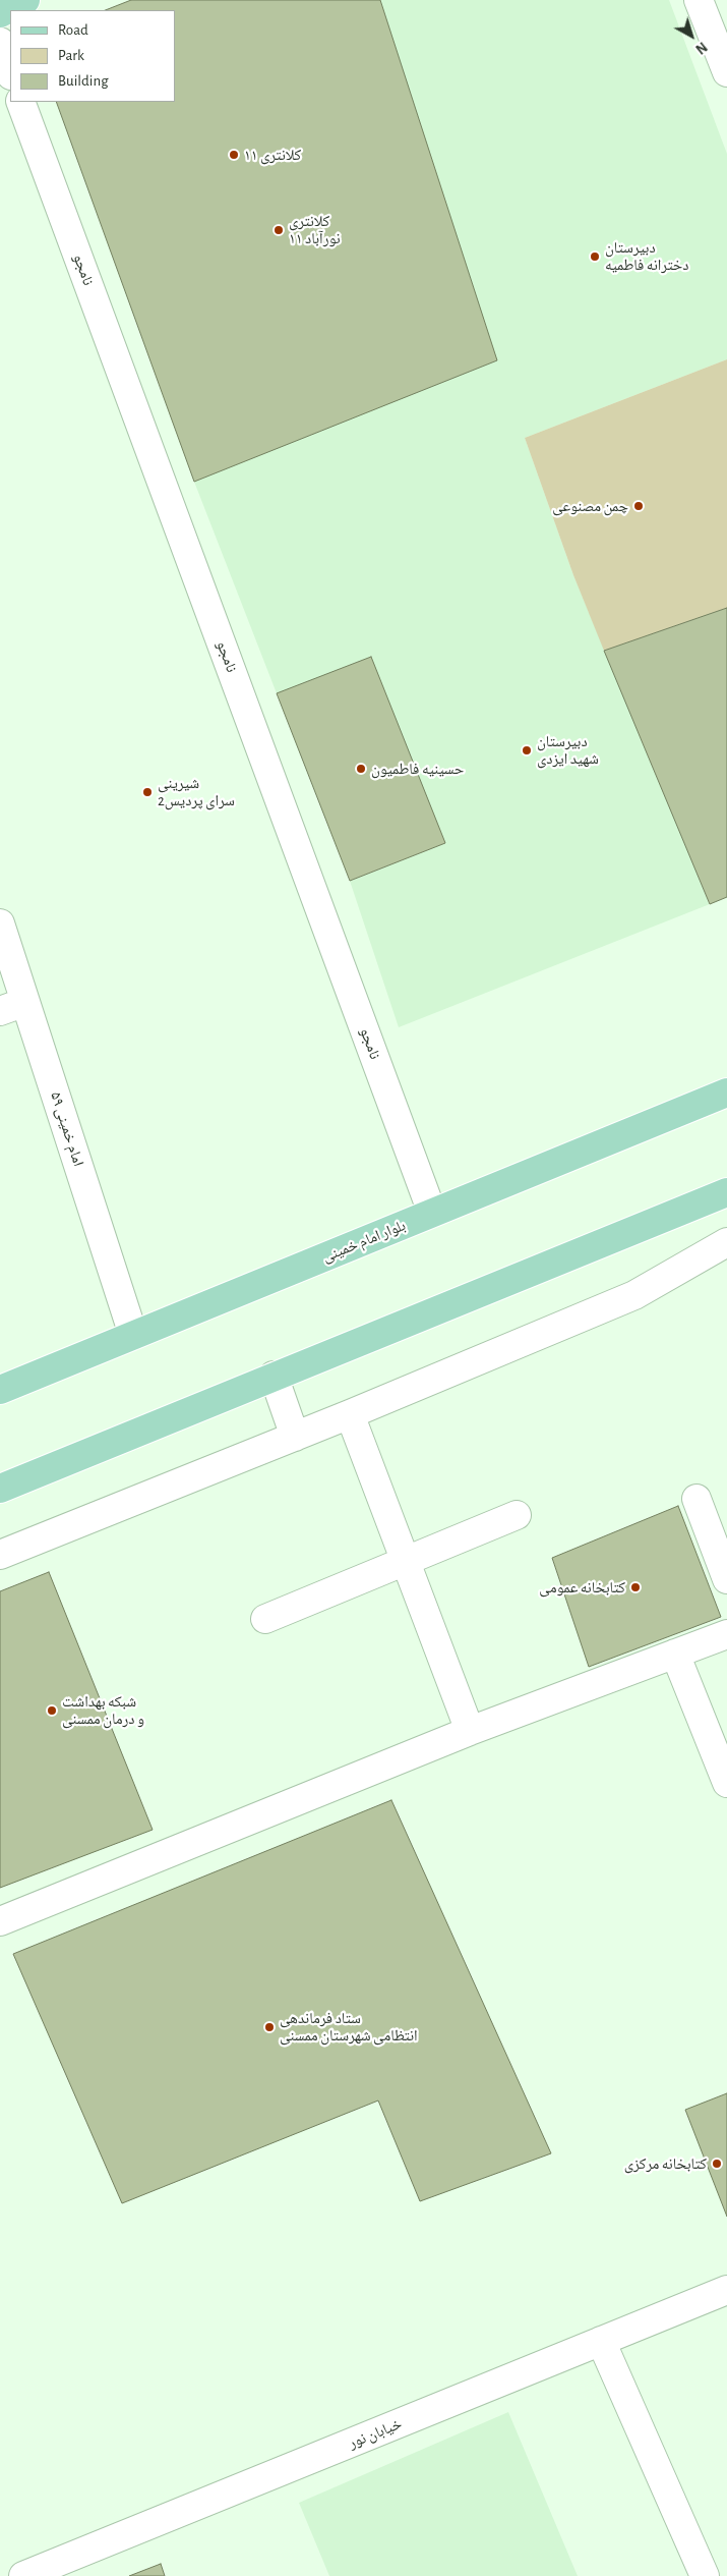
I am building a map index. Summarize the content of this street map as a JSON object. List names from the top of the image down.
{
  "streets": {
    "main road": ["بلوار امام خمينی"],
    "street": ["نامجو", "امام خمينی ۵۹", "خیابان نور"]
  },
  "crossings": [
    ["نامجو", "بلوار امام خمينی"],
    ["امام خمينی ۵۹", "بلوار امام خمينی"]
  ],
  "places": [
    "کلانتری ۱۱",
    "کلانتری ۱۱ نورآباد",
    "دبیرستان دخترانه فاطمیه",
    "چمن مصنوعی",
    "دبیرستان شهید ایزدی",
    "حسینیه فاطمیون",
    "شیرینی سرای پردیس2",
    "کتابخانه عمومی",
    "شبکه بهداشت و درمان ممسنی",
    "ستاد فرماندهی انتظامی شهرستان ممسنی",
    "کتابخانه مرکزی"
  ],
  "legend": ["Road", "Park", "Building"],
  "north": "bottom right"
}
